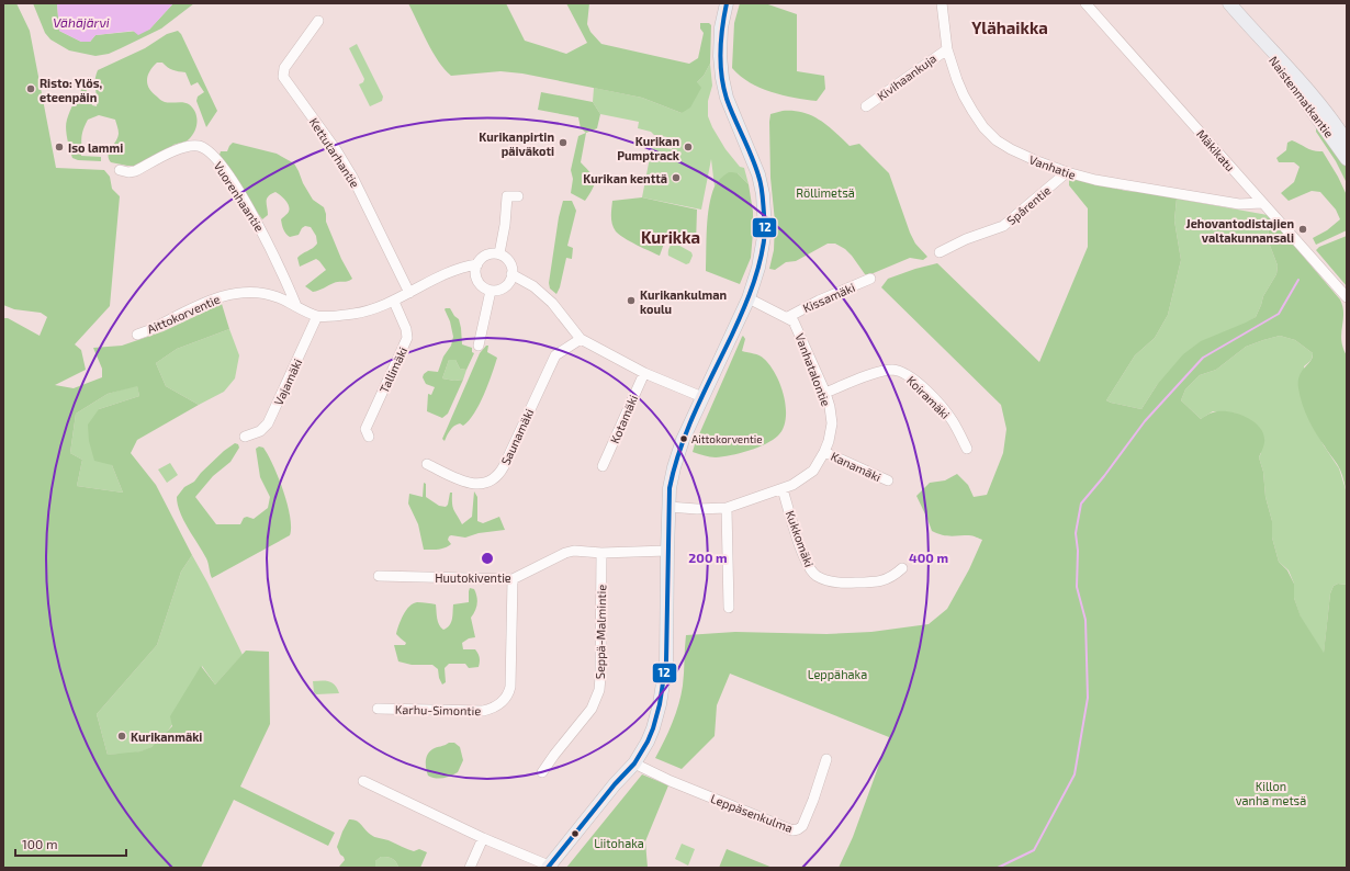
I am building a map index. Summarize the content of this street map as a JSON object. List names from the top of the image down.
{
  "streets": {
    "main road": ["Naistenmatkantie"],
    "street": [
      "Kivihaankuja",
      "Mäkikatu",
      "Kettutarhantie",
      "Vanhatie",
      "Vuorenhaantie",
      "Spårentie",
      "Kissamäki",
      "Aittokorventie",
      "Tallimäki",
      "Vanhatalontie",
      "Vajamäki",
      "Koiramäki",
      "Kotamäki",
      "Saunamäki",
      "Kanamäki",
      "Kukkomäki",
      "Huutokiventie",
      "Seppä-Malmintie",
      "Karhu-Simontie",
      "Leppäsenkulma"
    ]
  },
  "crossings": [
    ["Kivihaankuja", "Vanhatie"],
    ["Mäkikatu", "Vanhatie"],
    ["Kettutarhantie", "Aittokorventie"],
    ["Vanhatie", "Spårentie"],
    ["Vuorenhaantie", "Aittokorventie"],
    ["Kissamäki", "Vanhatalontie"],
    ["Aittokorventie", "Tallimäki"],
    ["Aittokorventie", "Vajamäki"],
    ["Vanhatalontie", "Koiramäki"],
    ["Vanhatalontie", "Kanamäki"],
    ["Vanhatalontie", "Kukkomäki"],
    ["Huutokiventie", "Seppä-Malmintie"],
    ["Huutokiventie", "Karhu-Simontie"]
  ],
  "districts": ["Ylähaikka", "Kurikka"],
  "water": ["Vähäjärvi"],
  "parks": [
    "Röllimetsä",
    "Leppähaka",
    "Killon vanha metsä",
    "Liitohaka"
  ],
  "places": [
    "Risto: Ylös, eteenpäin",
    "Kurikanpirtin päiväkoti",
    "Iso lammi",
    "Kurikan Pumptrack",
    "Kurikan kenttä",
    "Jehovantodistajien valtakunnansali",
    "Kurikankulman koulu",
    "Aittokorventie",
    "Kurikanmäki"
  ],
  "lines": ["transit line 12"],
  "scale_bar": "100 m",
  "rings": ["200 m", "400 m"]
}
